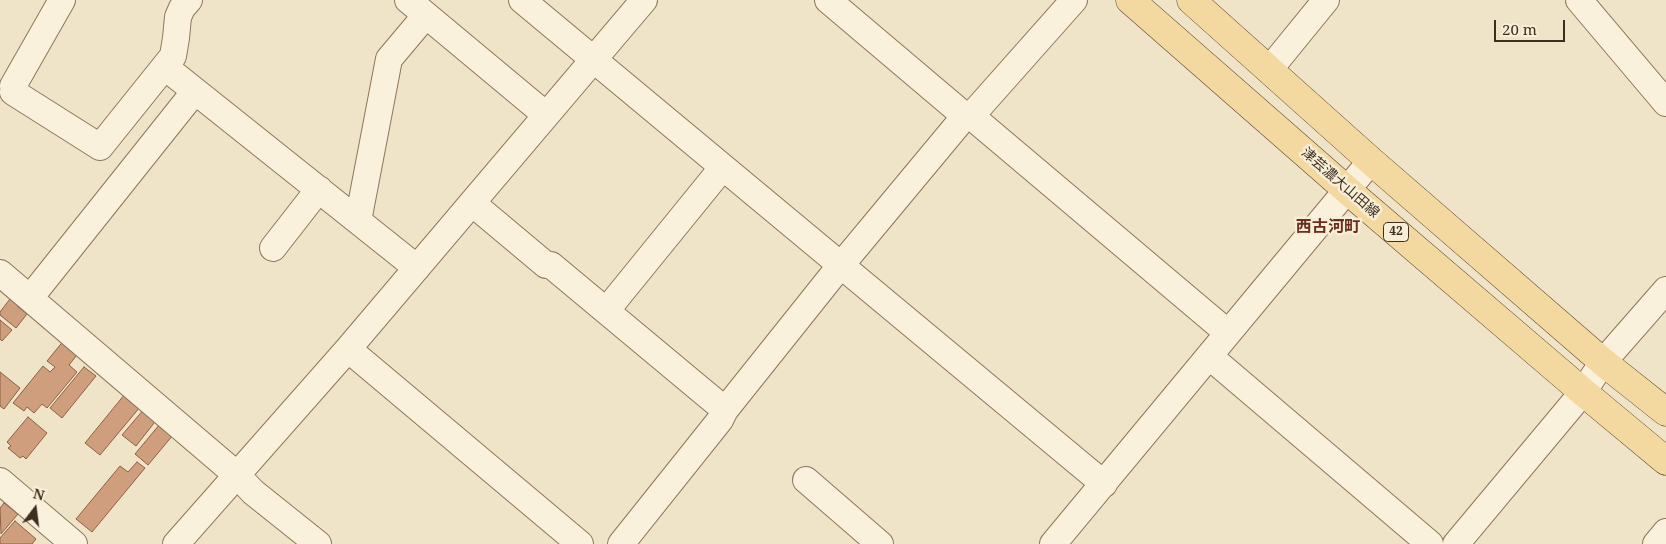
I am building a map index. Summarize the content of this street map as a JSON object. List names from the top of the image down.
{
  "streets": {
    "main road": ["津芸濃大山田線", "42"]
  },
  "districts": ["西古河町"],
  "scale_bar": "20 m",
  "north": "top"
}
